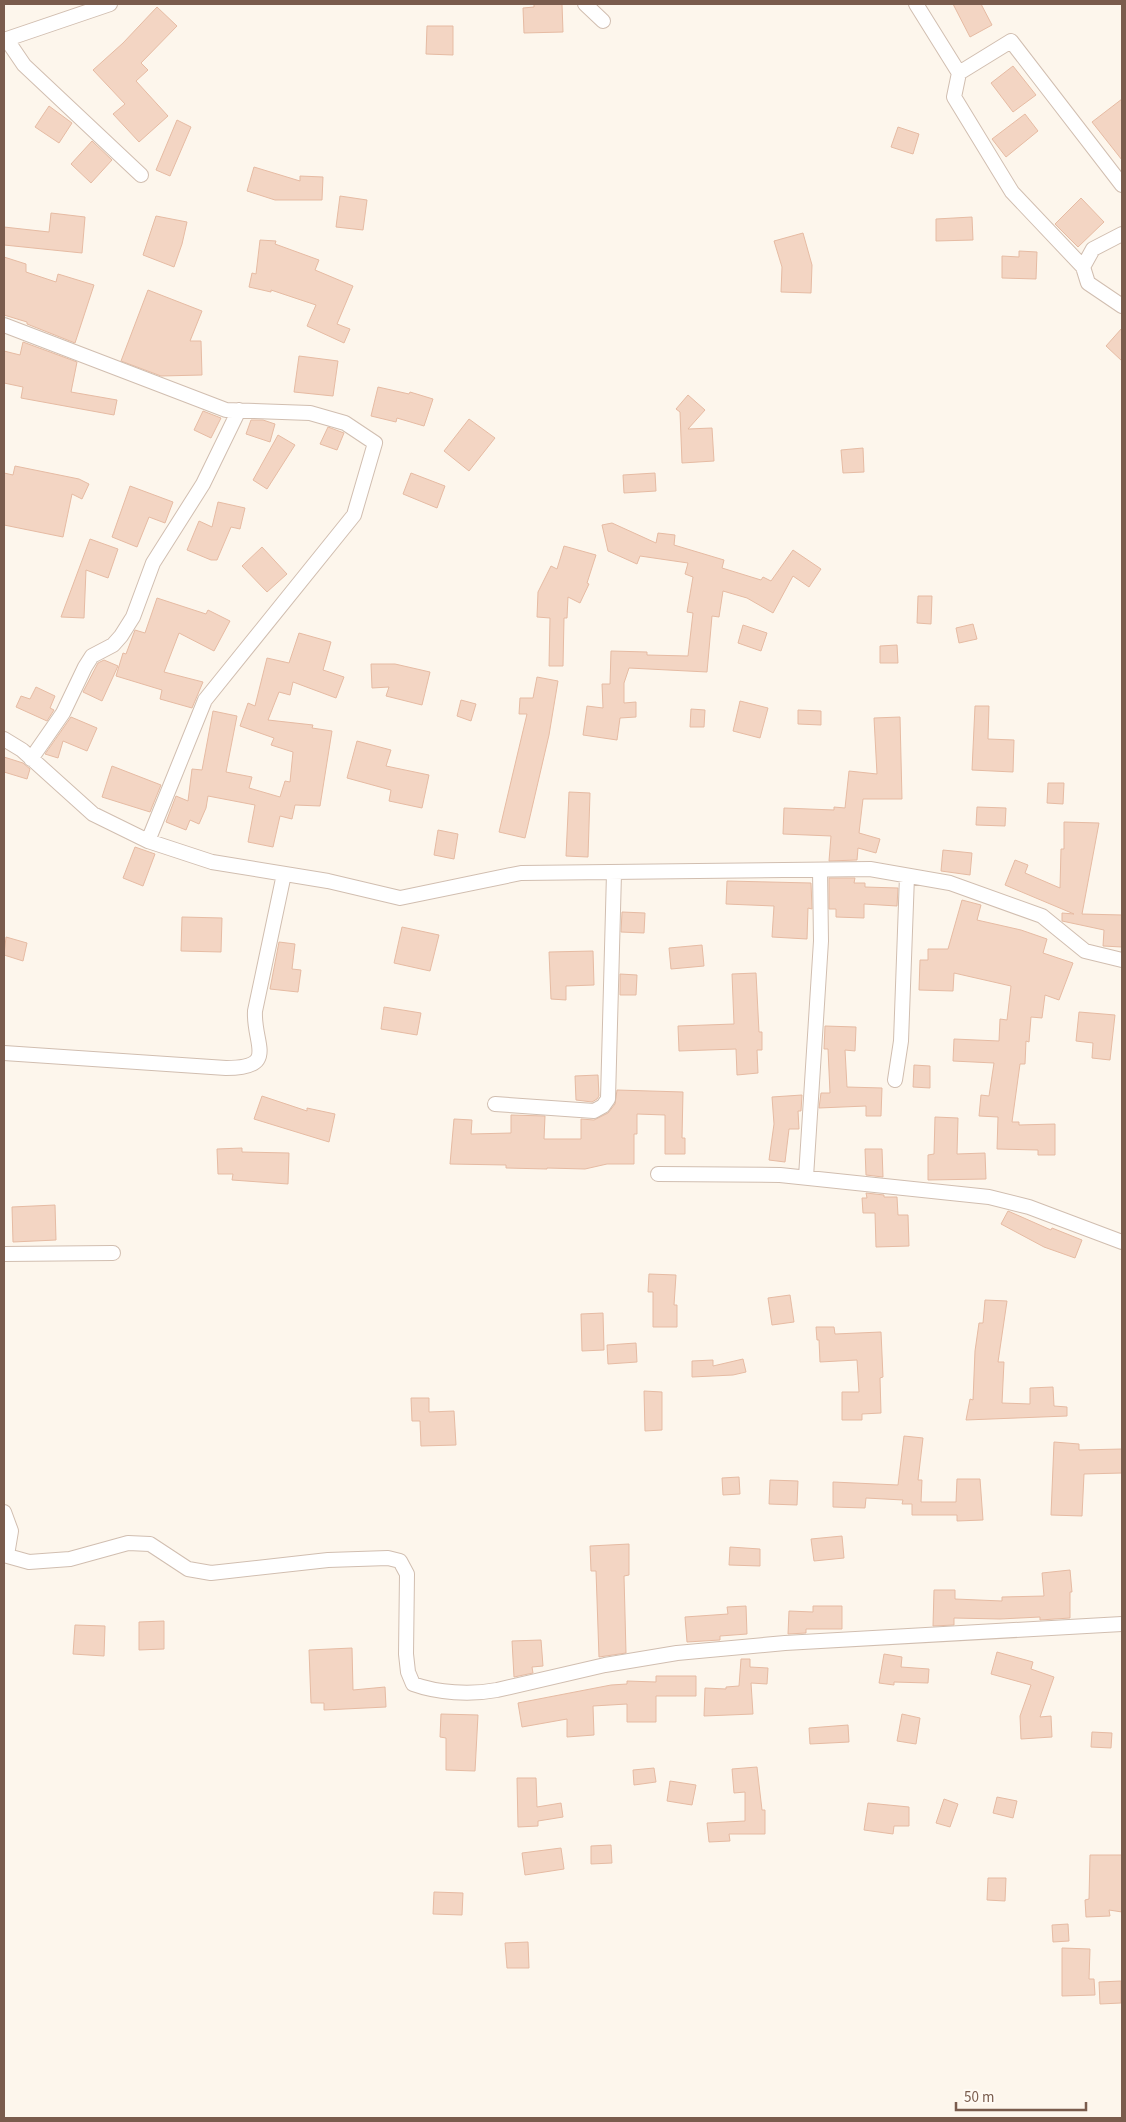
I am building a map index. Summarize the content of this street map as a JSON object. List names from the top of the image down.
{
  "scale_bar": "50 m"
}
